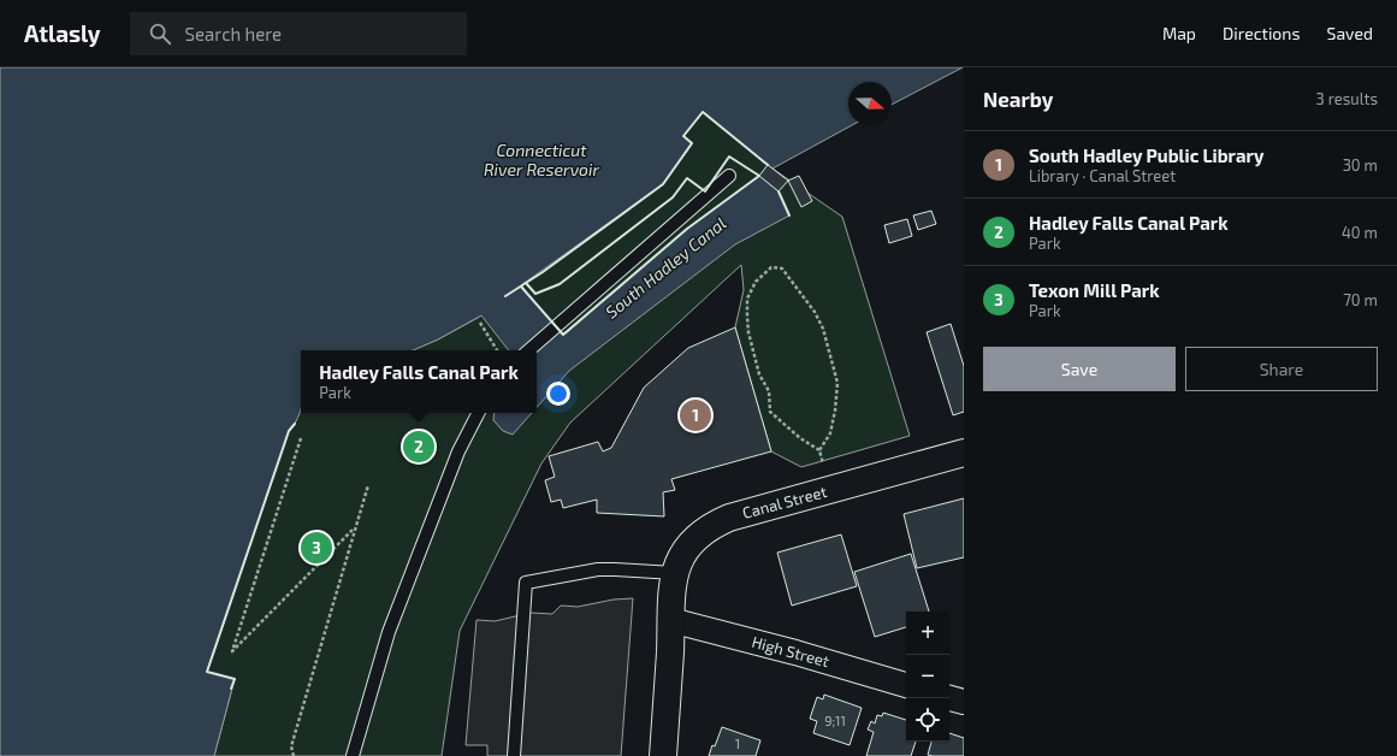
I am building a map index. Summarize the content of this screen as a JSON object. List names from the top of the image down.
{
  "streets": {
    "street": ["Canal Street", "High Street"]
  },
  "crossings": [
    ["Canal Street", "High Street"]
  ],
  "water": ["Connecticut River Reservoir", "South Hadley Canal"],
  "house_numbers": ["9;11", "1"],
  "north": "right",
  "page": {
    "header": "Atlasly",
    "search": "Search here",
    "nav": ["Map", "Directions", "Saved"],
    "heading": ["Nearby", "3 results"],
    "list": [
      {
        "mark": "1",
        "name": "South Hadley Public Library",
        "note": "Library · Canal Street",
        "value": "30 m"
      },
      {
        "mark": "2",
        "name": "Hadley Falls Canal Park",
        "note": "Park",
        "value": "40 m"
      },
      {
        "mark": "3",
        "name": "Texon Mill Park",
        "note": "Park",
        "value": "70 m"
      }
    ],
    "buttons": ["Save", "Share"],
    "popup": ["Hadley Falls Canal Park", "Park"],
    "pins": ["1", "2", "3"],
    "map_buttons": ["+", "−"]
  }
}
